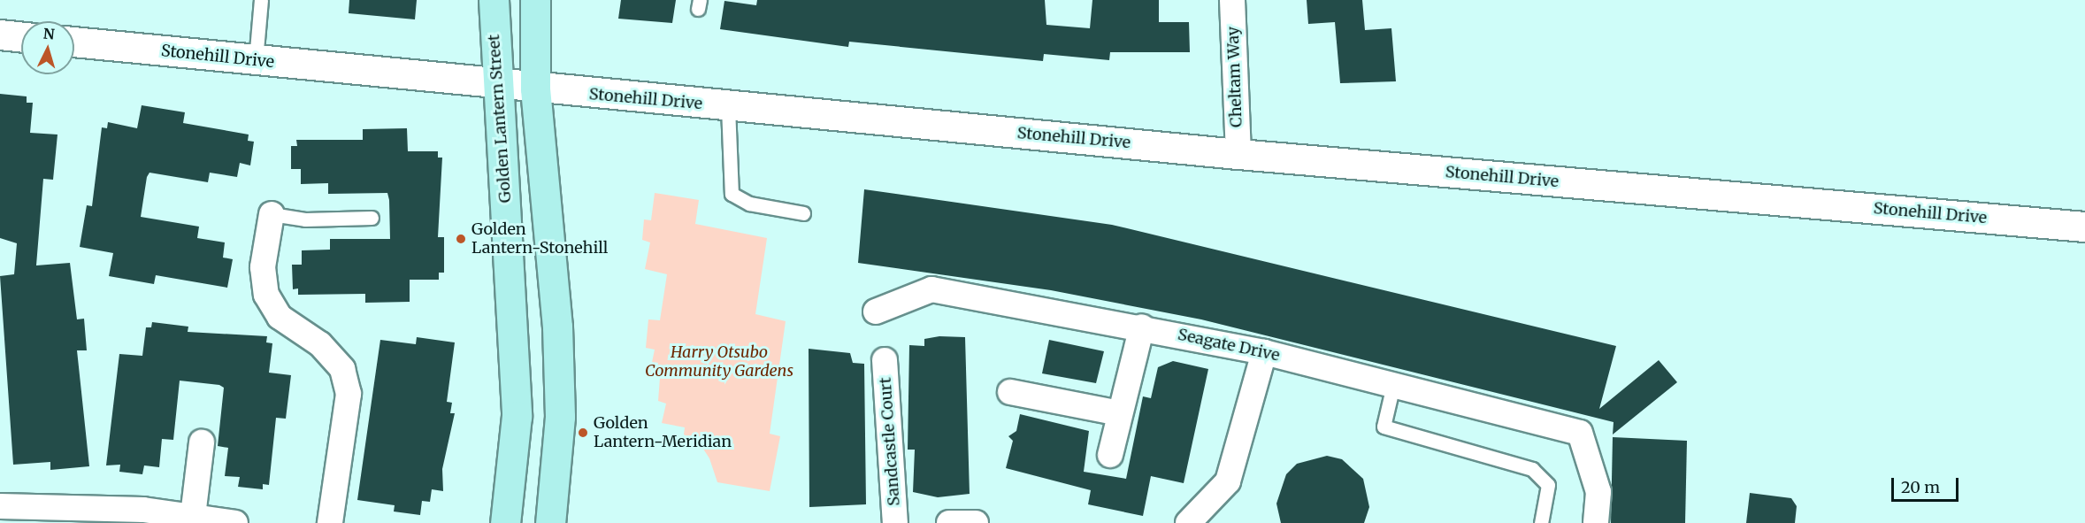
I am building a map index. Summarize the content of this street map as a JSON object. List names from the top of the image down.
{
  "streets": {
    "main road": ["Stonehill Drive", "Golden Lantern Street"],
    "street": ["Cheltam Way", "Seagate Drive", "Sandcastle Court"]
  },
  "crossings": [
    ["Stonehill Drive", "Cheltam Way"],
    ["Stonehill Drive", "Golden Lantern Street"]
  ],
  "parks": ["Harry Otsubo Community Gardens"],
  "places": ["Golden Lantern-Stonehill", "Golden Lantern-Meridian"],
  "scale_bar": "20 m",
  "north": "top"
}
